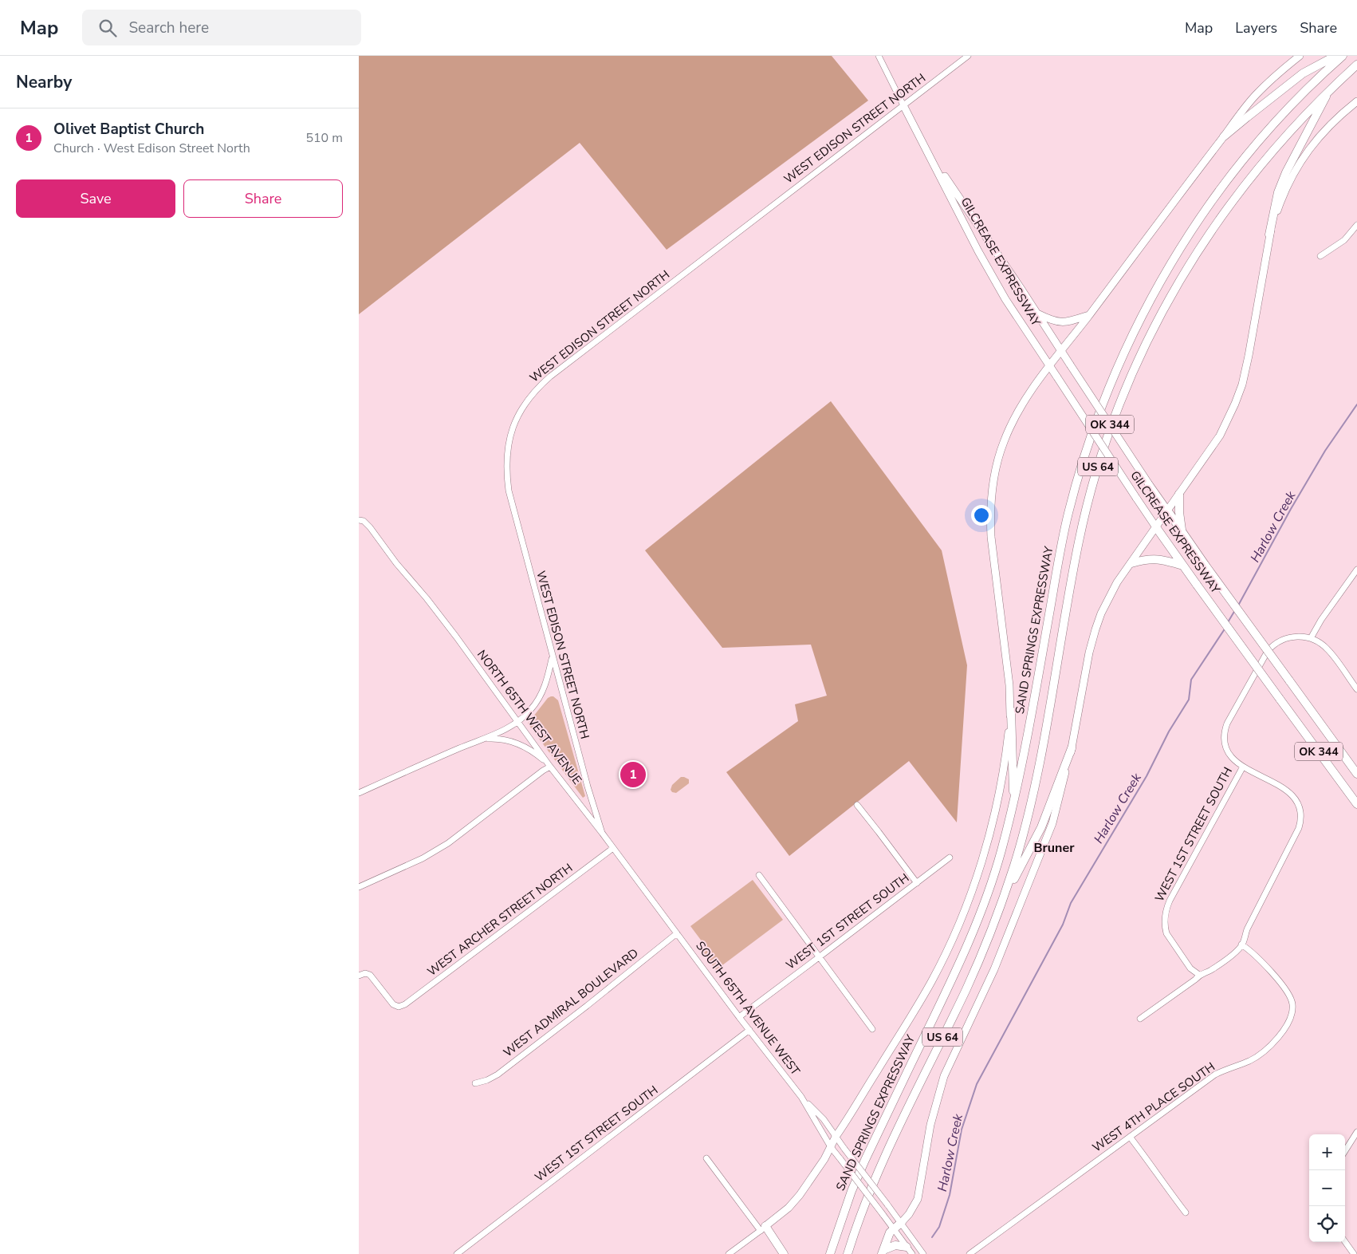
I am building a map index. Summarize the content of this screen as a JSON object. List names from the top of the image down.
{
  "streets": {
    "highway": [
      "GILCREASE EXPRESSWAY",
      "OK 344",
      "US 64",
      "SAND SPRINGS EXPRESSWAY"
    ],
    "street": [
      "WEST EDISON STREET NORTH",
      "NORTH 65TH WEST AVENUE",
      "WEST 1ST STREET SOUTH",
      "WEST ARCHER STREET NORTH",
      "WEST ADMIRAL BOULEVARD",
      "SOUTH 65TH AVENUE WEST",
      "WEST 4TH PLACE SOUTH"
    ]
  },
  "crossings": [
    ["WEST EDISON STREET NORTH", "GILCREASE EXPRESSWAY"],
    ["WEST EDISON STREET NORTH", "NORTH 65TH WEST AVENUE"],
    ["NORTH 65TH WEST AVENUE", "WEST ARCHER STREET NORTH"],
    ["NORTH 65TH WEST AVENUE", "WEST ADMIRAL BOULEVARD"],
    ["NORTH 65TH WEST AVENUE", "SOUTH 65TH AVENUE WEST"],
    ["WEST 1ST STREET SOUTH", "SOUTH 65TH AVENUE WEST"],
    ["WEST ADMIRAL BOULEVARD", "SOUTH 65TH AVENUE WEST"]
  ],
  "districts": ["Bruner"],
  "water": ["Harlow Creek"],
  "page": {
    "header": "Map",
    "search": "Search here",
    "nav": ["Map", "Layers", "Share"],
    "heading": "Nearby",
    "list": [
      {
        "mark": "1",
        "name": "Olivet Baptist Church",
        "note": "Church · West Edison Street North",
        "value": "510 m"
      }
    ],
    "buttons": ["Save", "Share"],
    "pins": "1",
    "map_buttons": ["+", "−"]
  }
}
